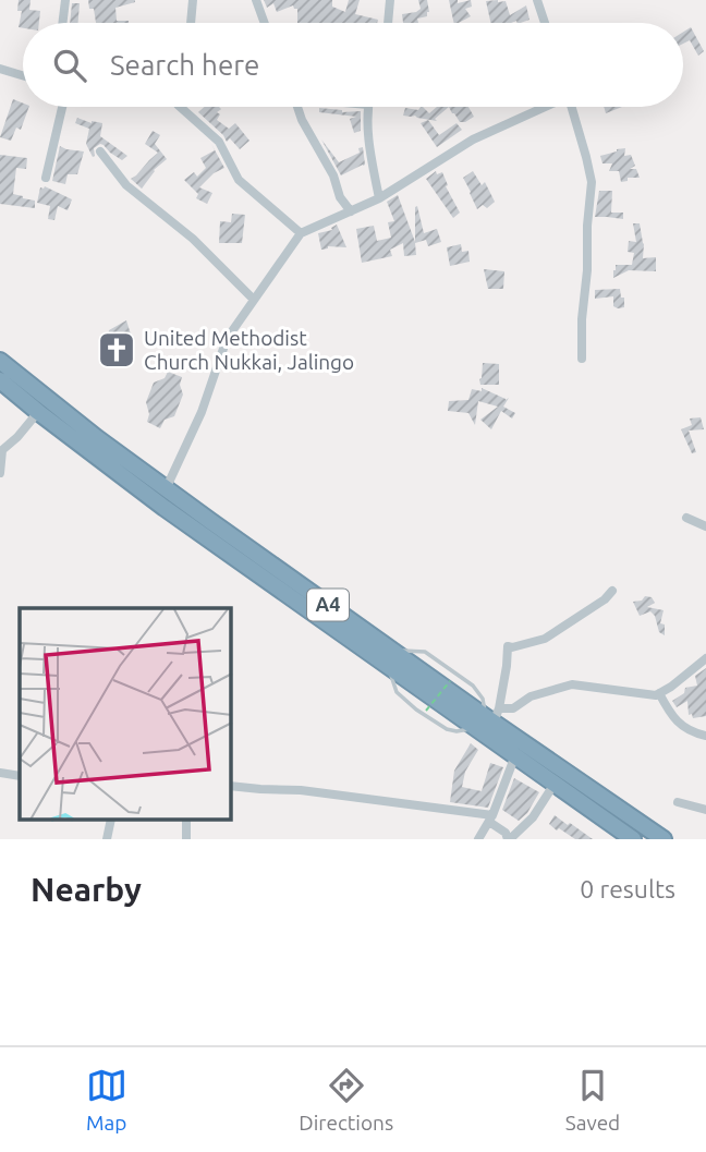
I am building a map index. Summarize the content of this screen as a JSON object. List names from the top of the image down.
{
  "streets": {
    "highway": ["A4"]
  },
  "places": {
    "church": ["United Methodist Church Nukkai, Jalingo"]
  },
  "page": {
    "search": "Search here",
    "heading": ["Nearby", "0 results"],
    "nav": ["Map", "Directions", "Saved"]
  }
}
